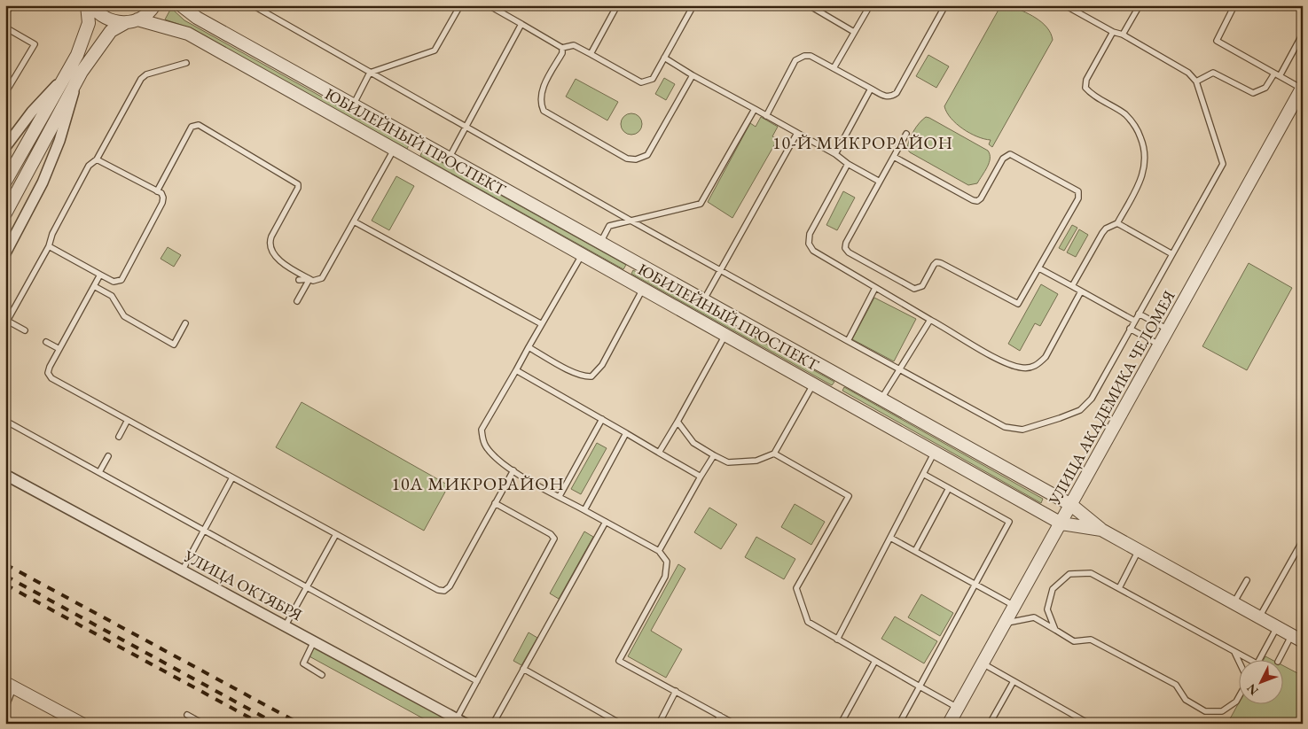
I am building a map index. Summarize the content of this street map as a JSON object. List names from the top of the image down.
{
  "streets": {
    "street": ["ЮБИЛЕЙНЫЙ ПРОСПЕКТ", "УЛИЦА АКАДЕМИКА ЧЕЛОМЕЯ", "УЛИЦА ОКТЯБРЯ"]
  },
  "crossings": [
    ["ЮБИЛЕЙНЫЙ ПРОСПЕКТ", "УЛИЦА АКАДЕМИКА ЧЕЛОМЕЯ"]
  ],
  "districts": ["10-Й МИКРОРАЙОН", "10А МИКРОРАЙОН"],
  "north": "bottom left"
}
